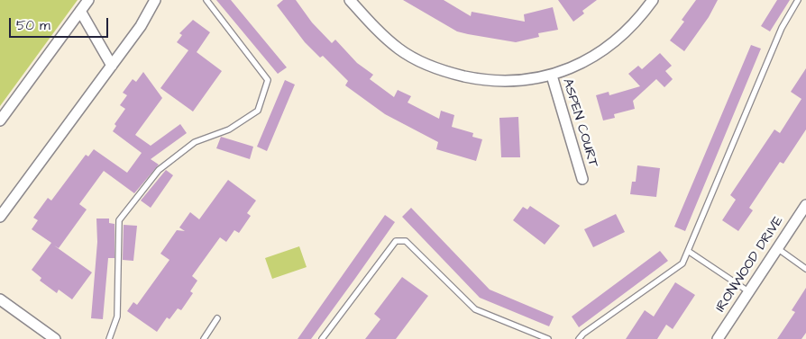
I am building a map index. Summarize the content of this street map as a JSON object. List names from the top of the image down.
{
  "streets": {
    "street": ["ASPEN COURT", "IRONWOOD DRIVE"]
  },
  "scale_bar": "50 m"
}
